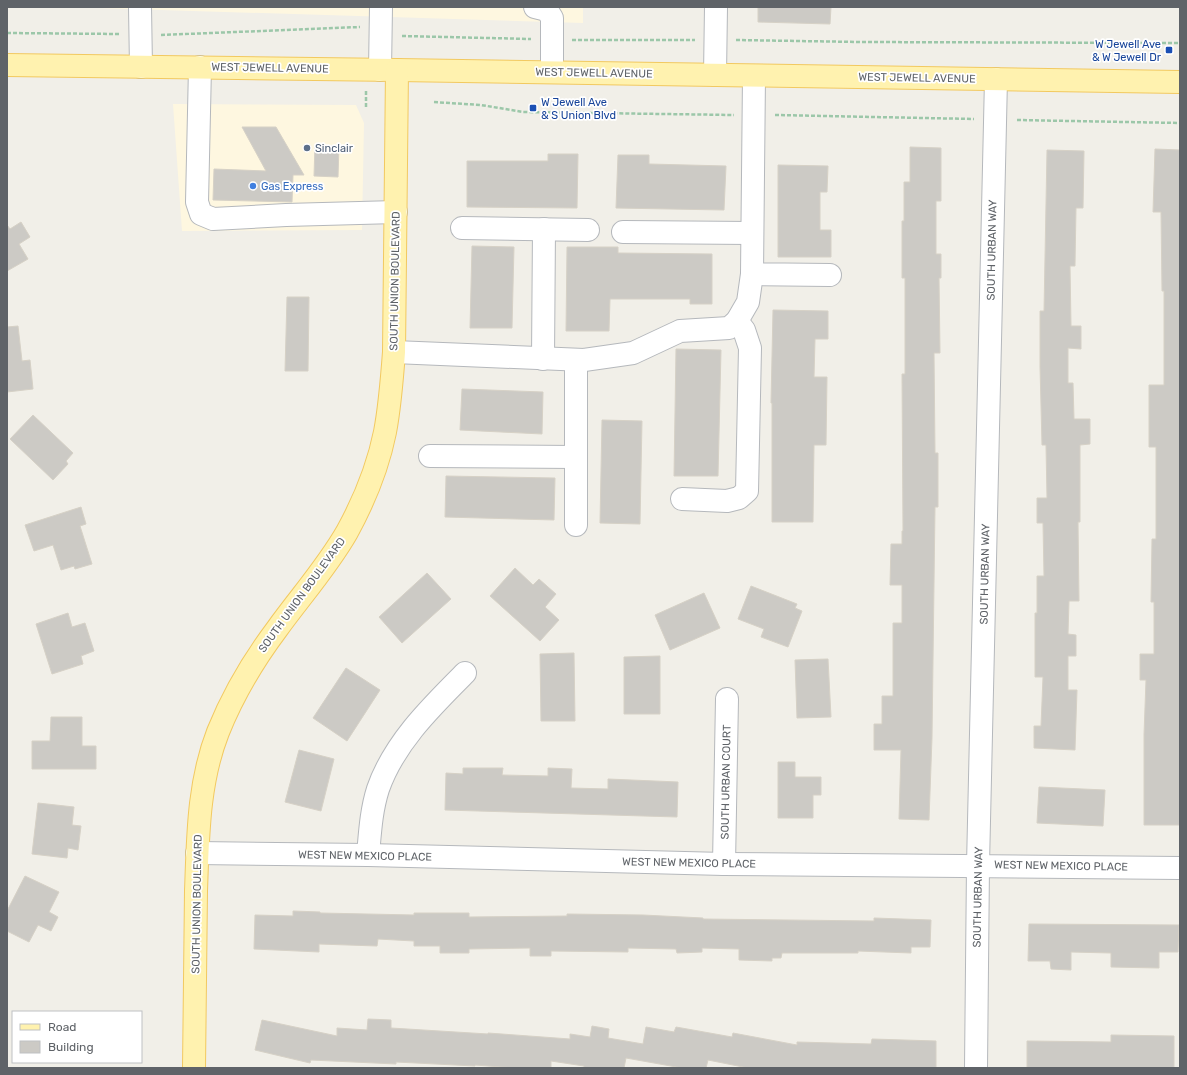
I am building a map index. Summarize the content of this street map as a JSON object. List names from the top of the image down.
{
  "streets": {
    "main road": ["WEST JEWELL AVENUE", "SOUTH UNION BOULEVARD"],
    "street": ["SOUTH URBAN WAY", "SOUTH URBAN COURT", "WEST NEW MEXICO PLACE"]
  },
  "crossings": [
    ["WEST JEWELL AVENUE", "SOUTH URBAN WAY"],
    ["WEST JEWELL AVENUE", "SOUTH UNION BOULEVARD"],
    ["SOUTH URBAN WAY", "WEST NEW MEXICO PLACE"],
    ["SOUTH UNION BOULEVARD", "WEST NEW MEXICO PLACE"],
    ["SOUTH URBAN COURT", "WEST NEW MEXICO PLACE"]
  ],
  "places": {
    "transit": ["W Jewell Ave & W Jewell Dr", "W Jewell Ave & S Union Blvd"],
    "other": ["Sinclair", "Gas Express"]
  },
  "legend": ["Road", "Building"]
}
